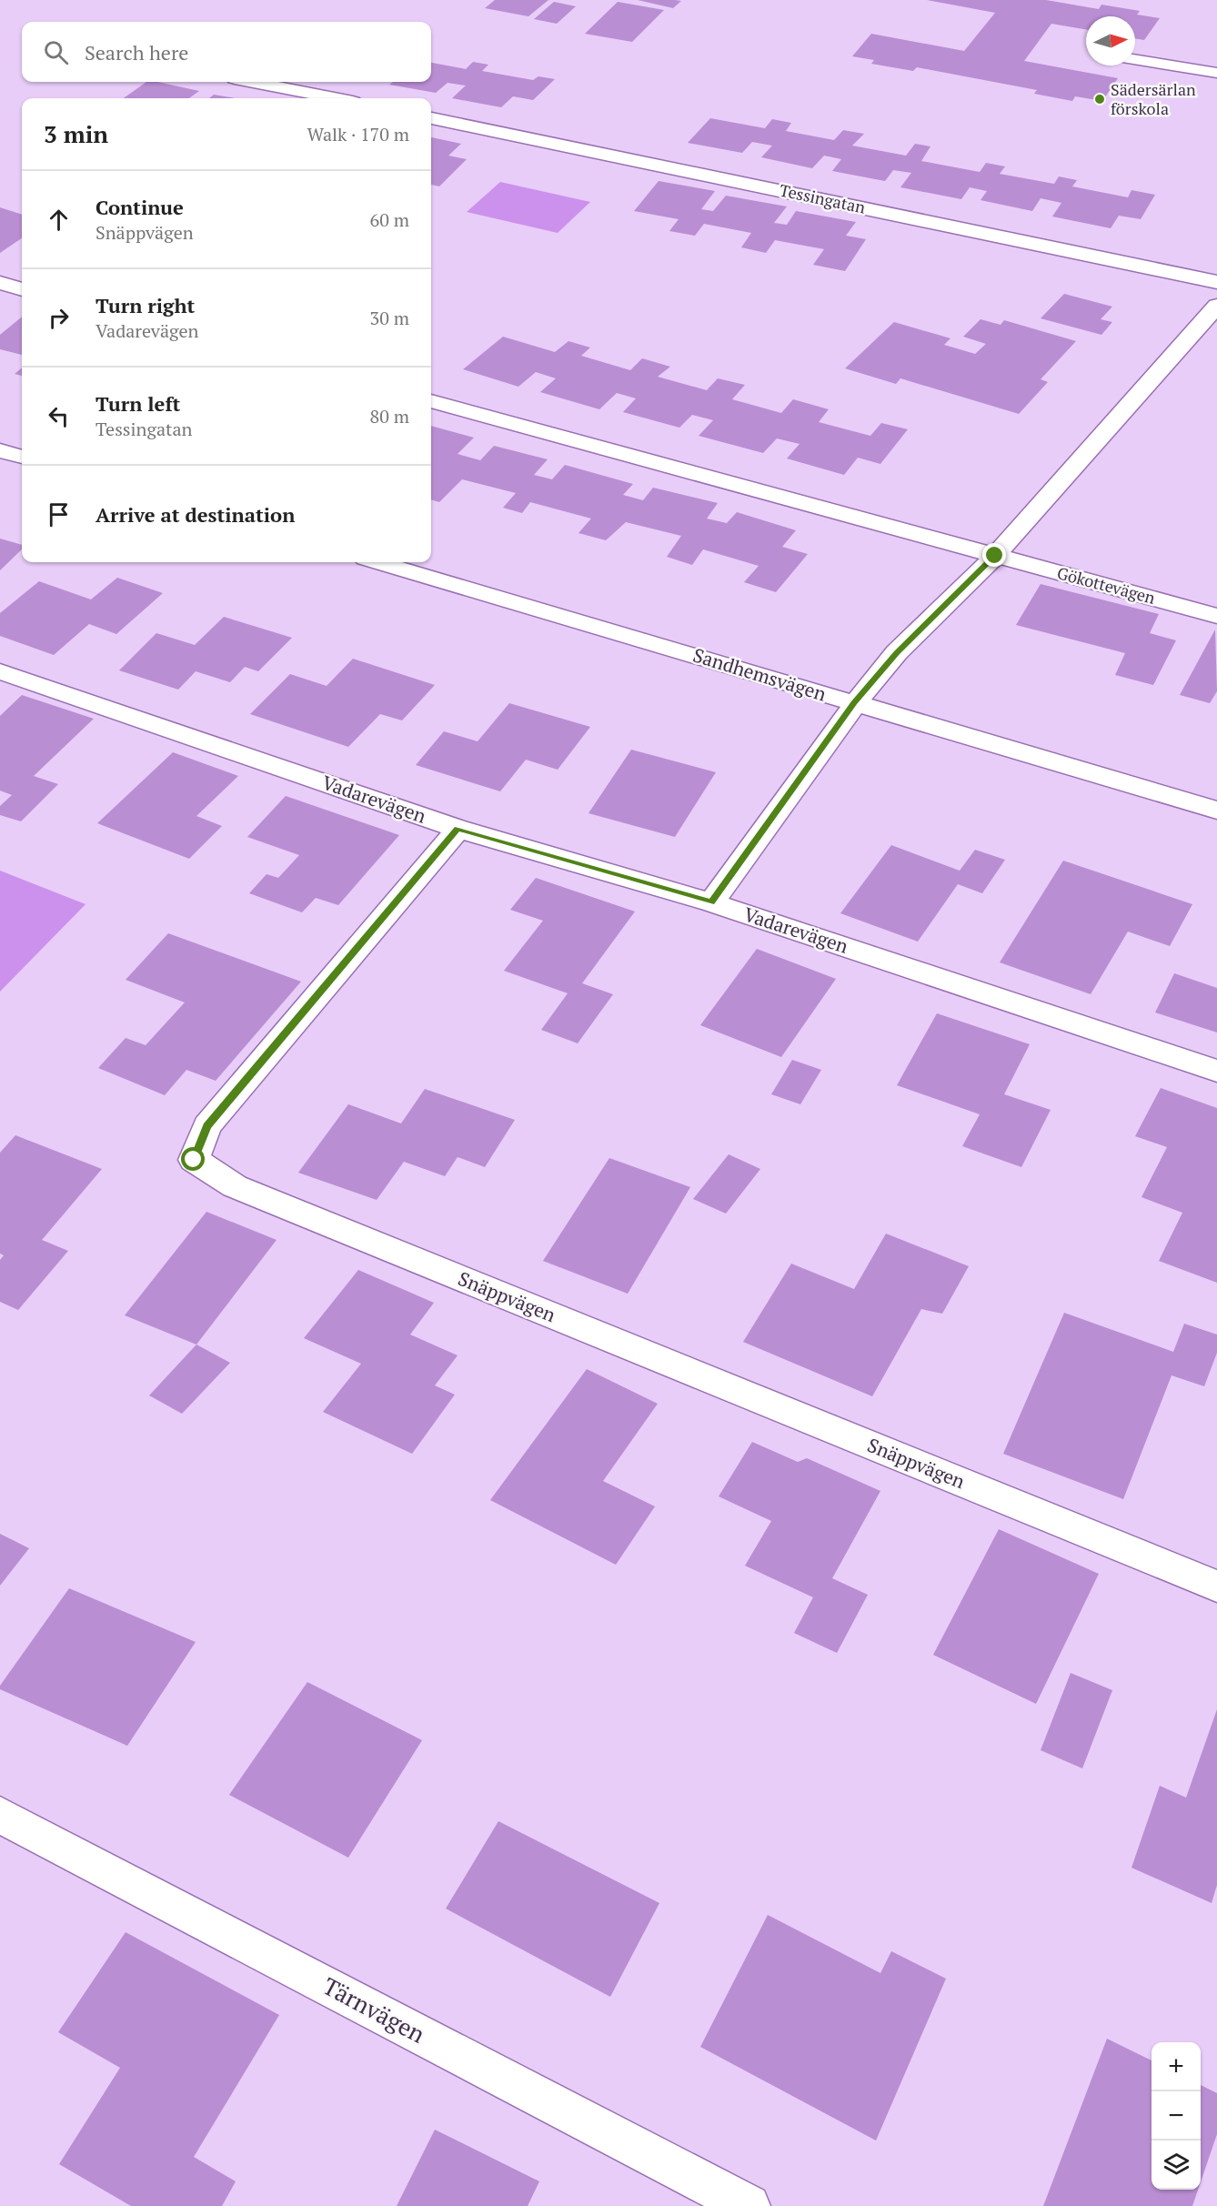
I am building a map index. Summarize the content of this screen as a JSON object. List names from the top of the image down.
{
  "streets": {
    "street": [
      "Tessingatan",
      "Gökottevägen",
      "Sandhemsvägen",
      "Vadarevägen",
      "Snäppvägen",
      "Tärnvägen"
    ]
  },
  "crossings": [
    ["Vadarevägen", "Snäppvägen"]
  ],
  "places": ["Sädersärlan förskola"],
  "north": "right",
  "page": {
    "search": "Search here",
    "heading": ["3 min", "Walk · 170 m"],
    "list": [
      ["Continue", "Snäppvägen", "60 m"],
      ["Turn right", "Vadarevägen", "30 m"],
      ["Turn left", "Tessingatan", "80 m"],
      "Arrive at destination"
    ],
    "map_buttons": ["+", "−"]
  }
}
